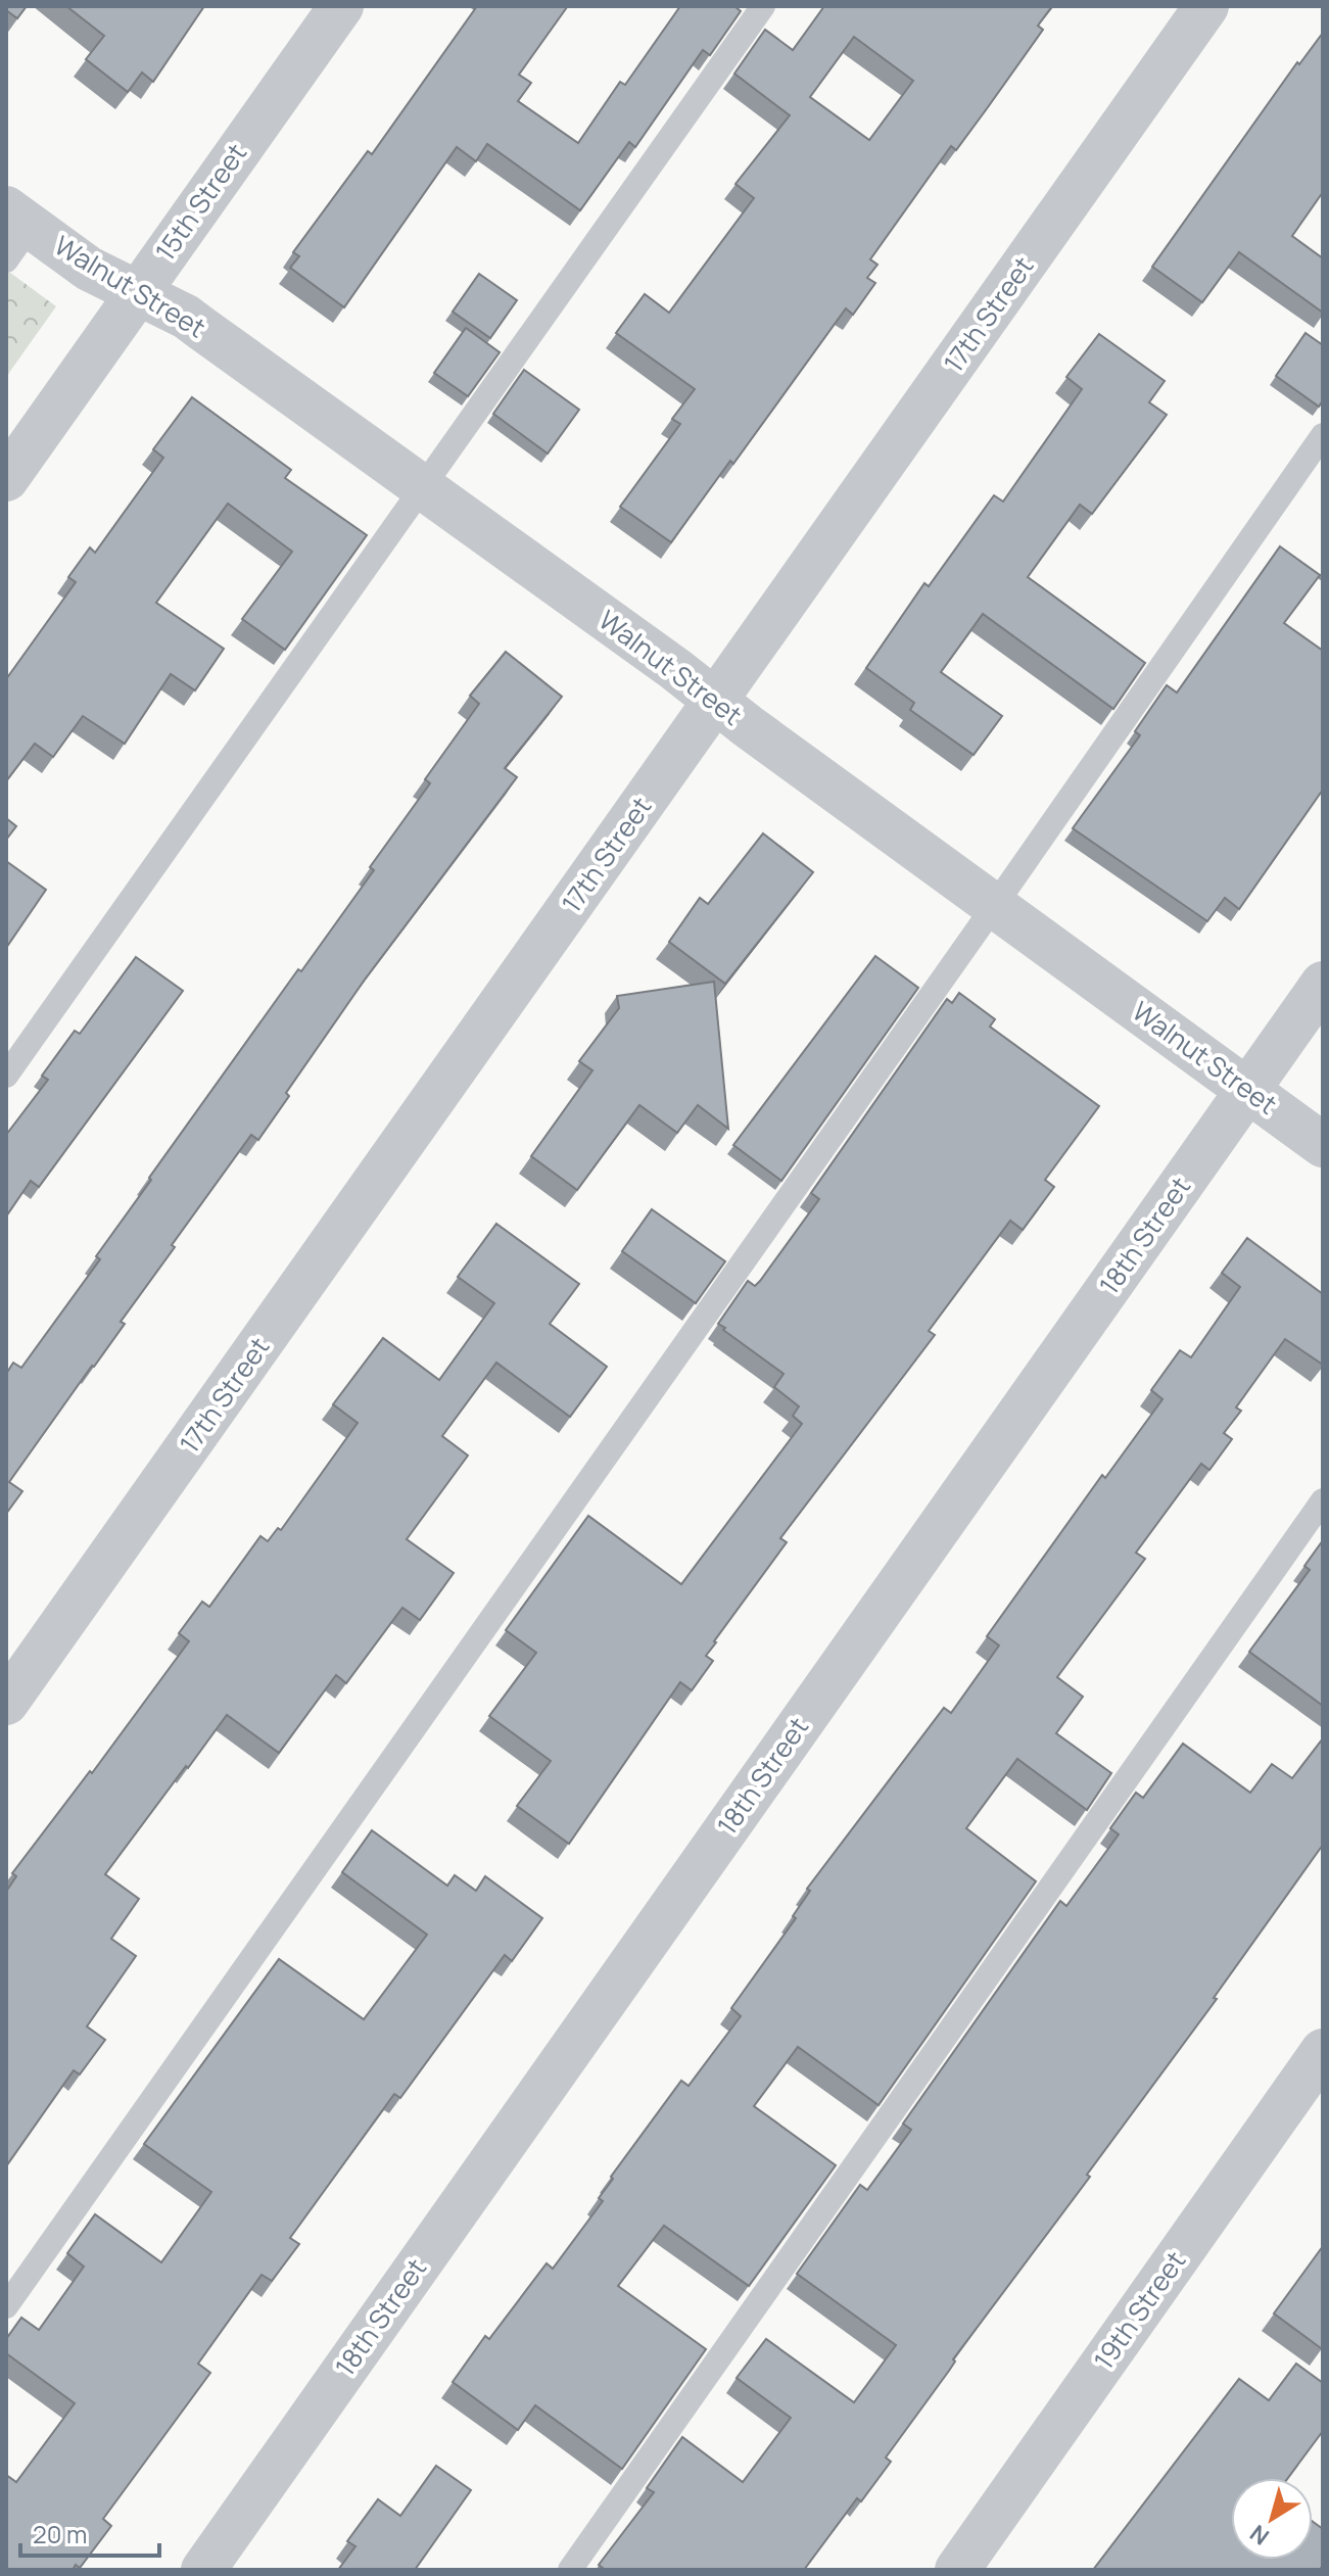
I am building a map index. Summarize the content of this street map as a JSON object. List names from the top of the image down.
{
  "streets": {
    "street": [
      "15th Street",
      "Walnut Street",
      "17th Street",
      "18th Street",
      "19th Street"
    ]
  },
  "crossings": [
    ["15th Street", "Walnut Street"],
    ["Walnut Street", "17th Street"],
    ["Walnut Street", "18th Street"]
  ],
  "scale_bar": "20 m",
  "north": "bottom left"
}
